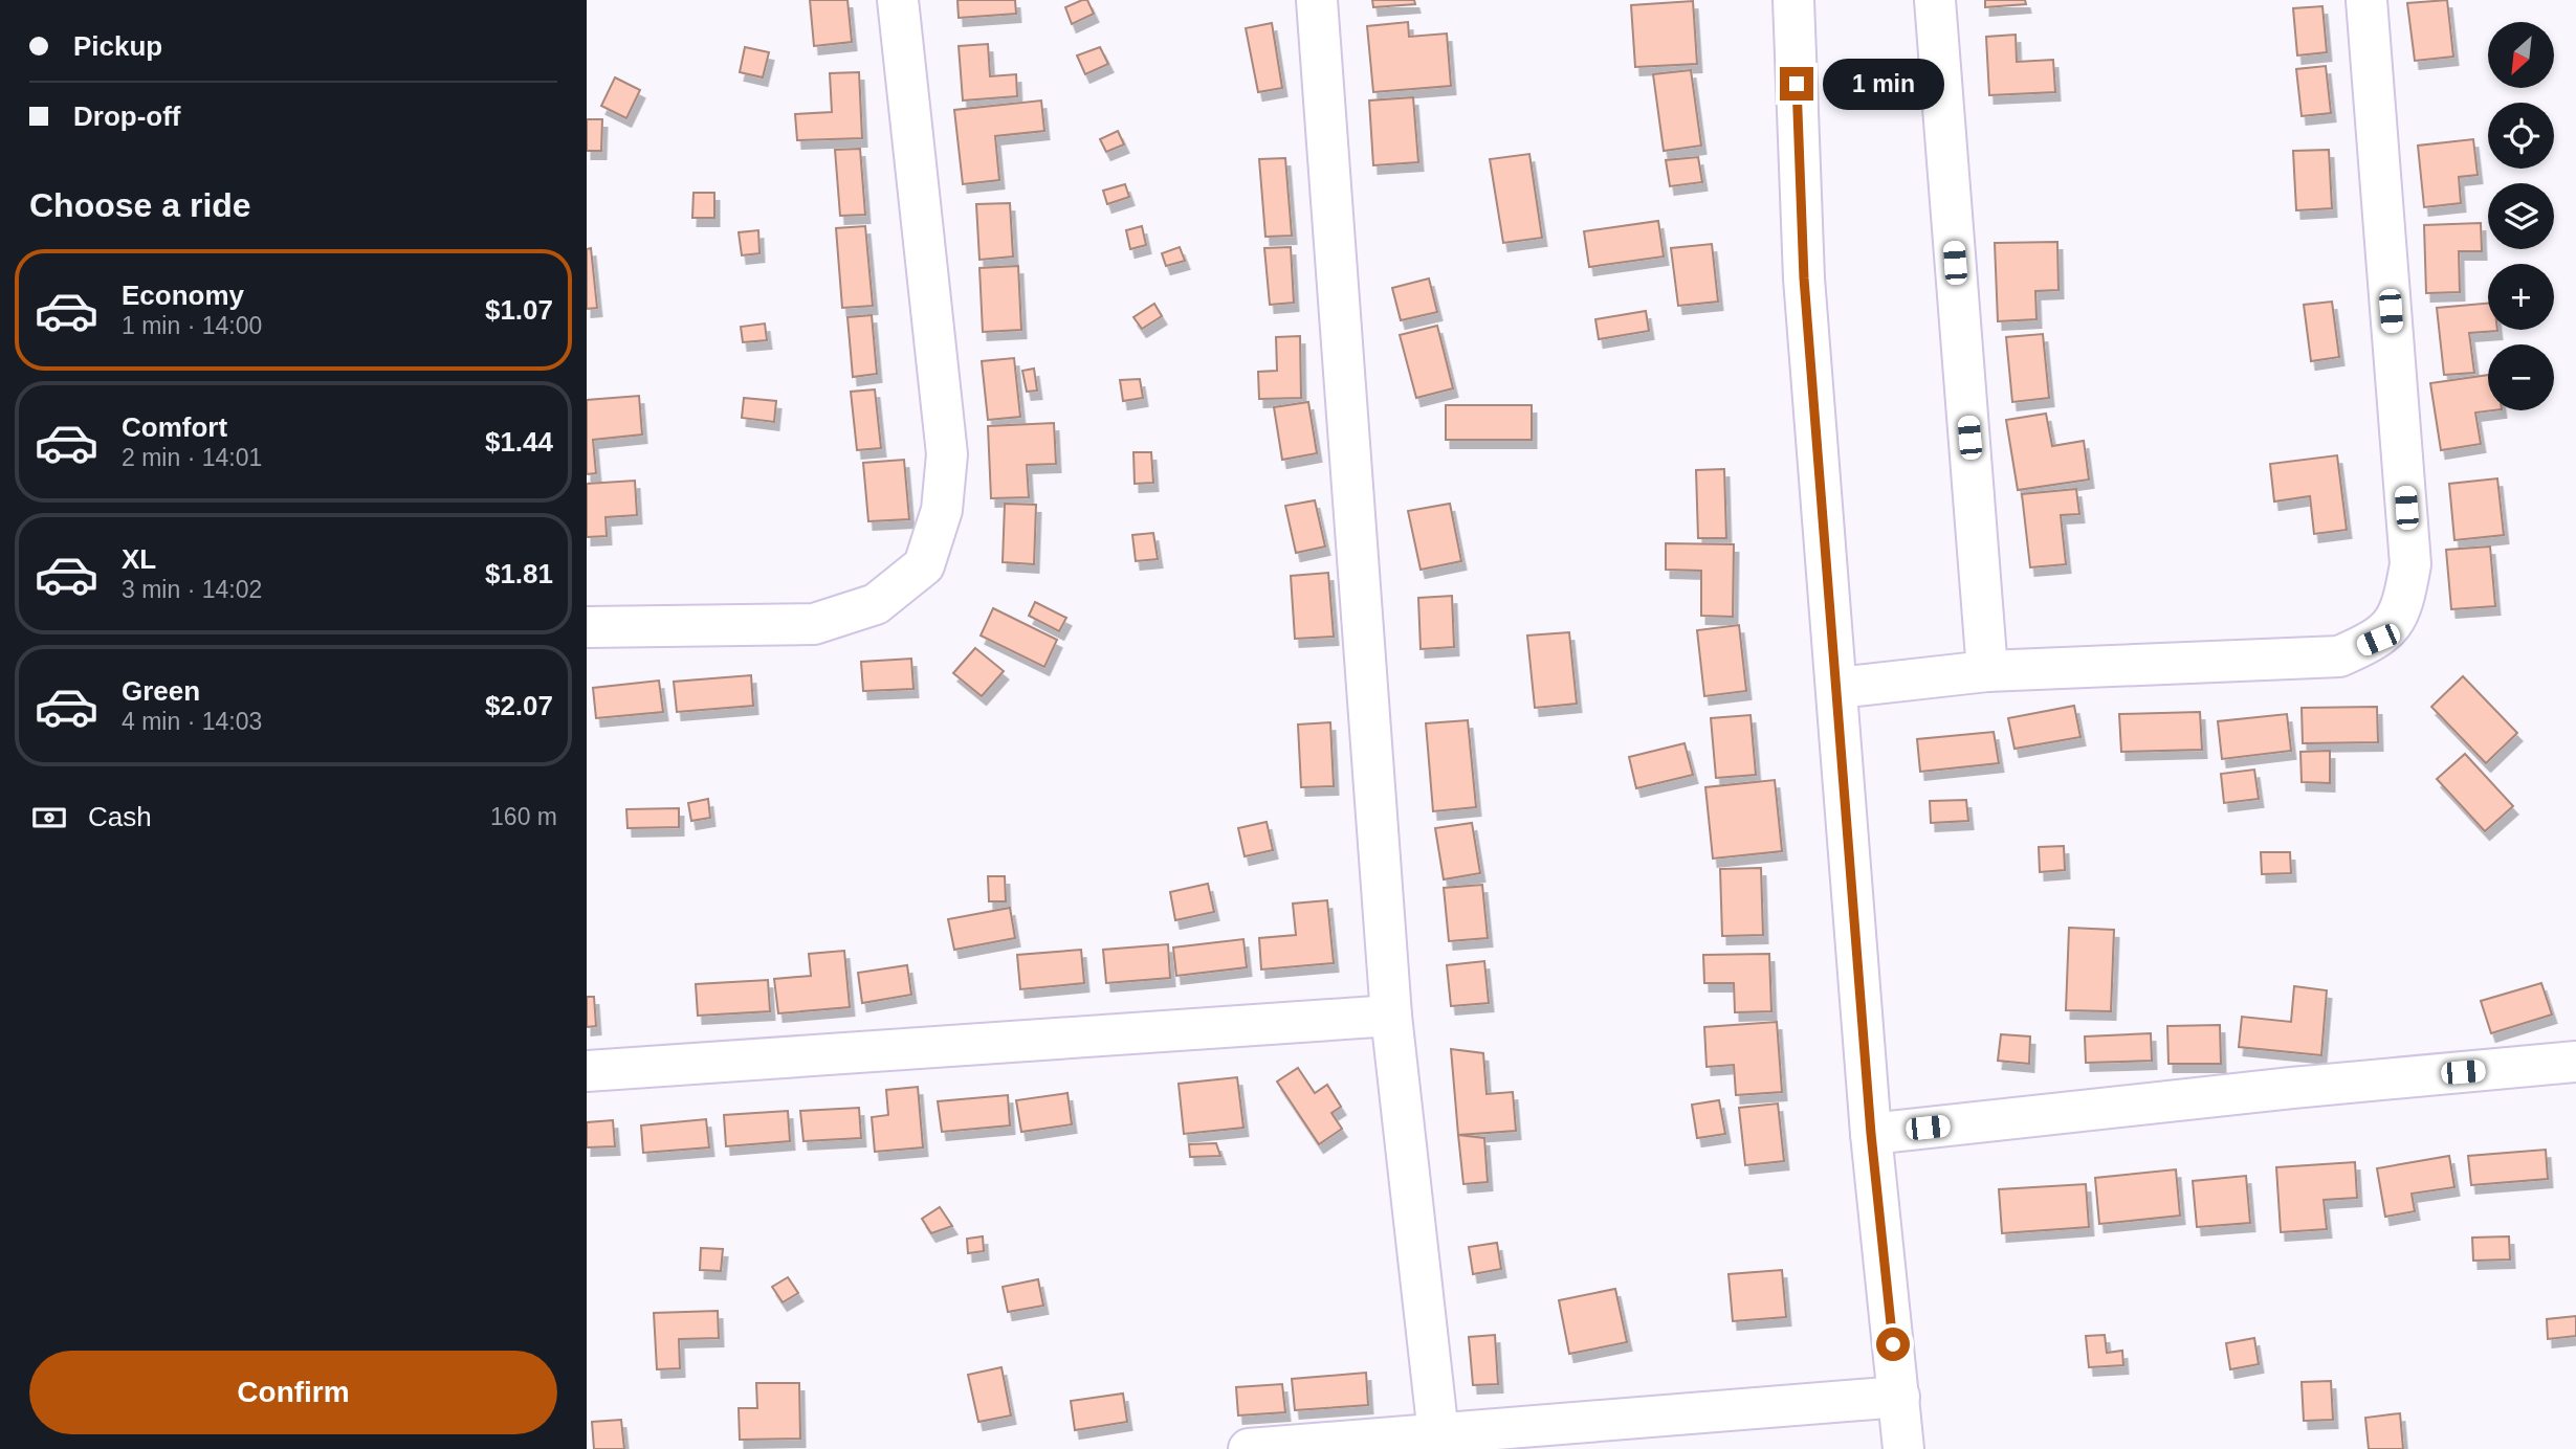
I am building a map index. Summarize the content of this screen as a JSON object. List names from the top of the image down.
{
  "north": "bottom left",
  "page": {
    "banner": ["Pickup", "Drop-off"],
    "map_buttons": ["+", "−"],
    "bubble": "1 min",
    "heading": "Choose a ride",
    "list": [
      {
        "name": "Economy",
        "note": "1 min · 14:00",
        "value": "$1.07"
      },
      {
        "name": "Comfort",
        "note": "2 min · 14:01",
        "value": "$1.44"
      },
      {
        "name": "XL",
        "note": "3 min · 14:02",
        "value": "$1.81"
      },
      {
        "name": "Green",
        "note": "4 min · 14:03",
        "value": "$2.07"
      }
    ],
    "pay": ["Cash", "160 m"],
    "buttons": "Confirm"
  }
}
